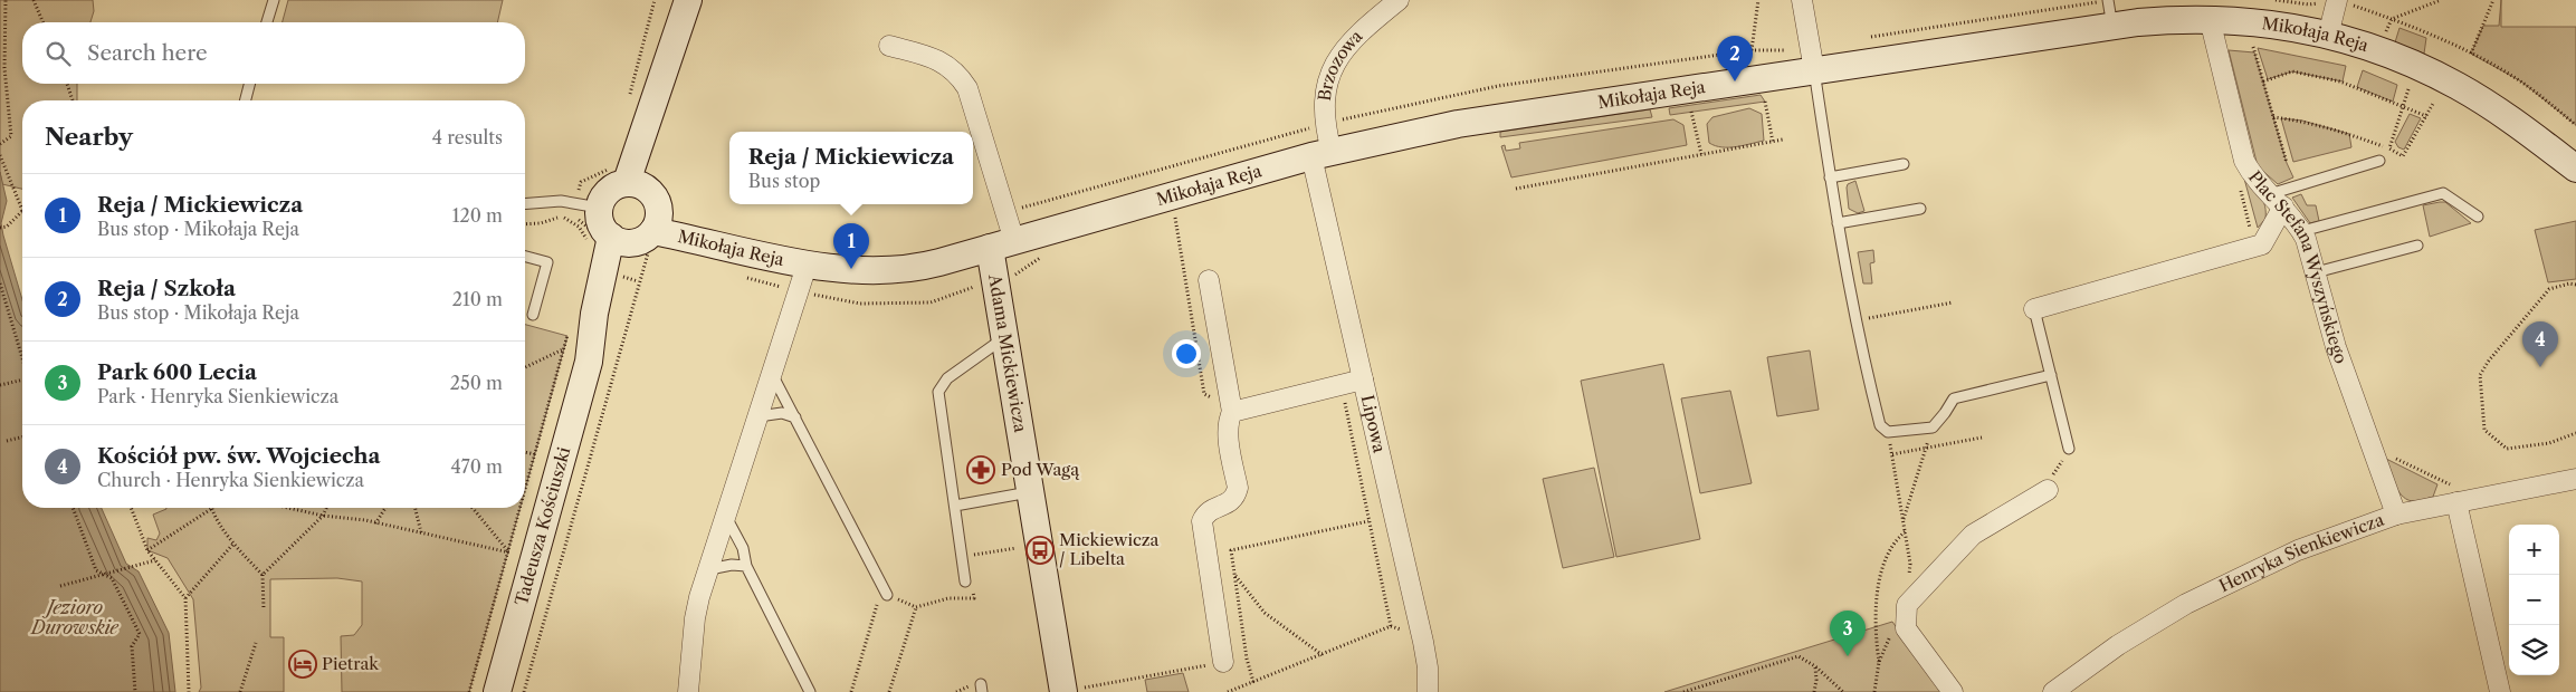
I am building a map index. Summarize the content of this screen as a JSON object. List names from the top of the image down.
{
  "streets": {
    "street": [
      "Mikołaja Reja",
      "Brzozowa",
      "Plac Stefana Wyszyńskiego",
      "Adama Mickiewicza",
      "Lipowa",
      "Tadeusza Kościuszki",
      "Henryka Sienkiewicza"
    ]
  },
  "crossings": [
    ["Mikołaja Reja", "Brzozowa"],
    ["Mikołaja Reja", "Plac Stefana Wyszyńskiego"],
    ["Mikołaja Reja", "Adama Mickiewicza"],
    ["Mikołaja Reja", "Lipowa"],
    ["Mikołaja Reja", "Tadeusza Kościuszki"],
    ["Brzozowa", "Lipowa"],
    ["Plac Stefana Wyszyńskiego", "Henryka Sienkiewicza"]
  ],
  "water": ["Jezioro Durowskie"],
  "places": {
    "pharmacy": ["Pod Wagą"],
    "bus stop": ["Mickiewicza / Libelta"],
    "hotel": ["Pietrak"]
  },
  "page": {
    "search": "Search here",
    "pins": [
      "2",
      "1",
      "4",
      "3"
    ],
    "heading": ["Nearby", "4 results"],
    "popup": ["Reja / Mickiewicza", "Bus stop"],
    "list": [
      {
        "mark": "1",
        "name": "Reja / Mickiewicza",
        "note": "Bus stop · Mikołaja Reja",
        "value": "120 m"
      },
      {
        "mark": "2",
        "name": "Reja / Szkoła",
        "note": "Bus stop · Mikołaja Reja",
        "value": "210 m"
      },
      {
        "mark": "3",
        "name": "Park 600 Lecia",
        "note": "Park · Henryka Sienkiewicza",
        "value": "250 m"
      },
      {
        "mark": "4",
        "name": "Kościół pw. św. Wojciecha",
        "note": "Church · Henryka Sienkiewicza",
        "value": "470 m"
      }
    ],
    "map_buttons": ["+", "−"]
  }
}
